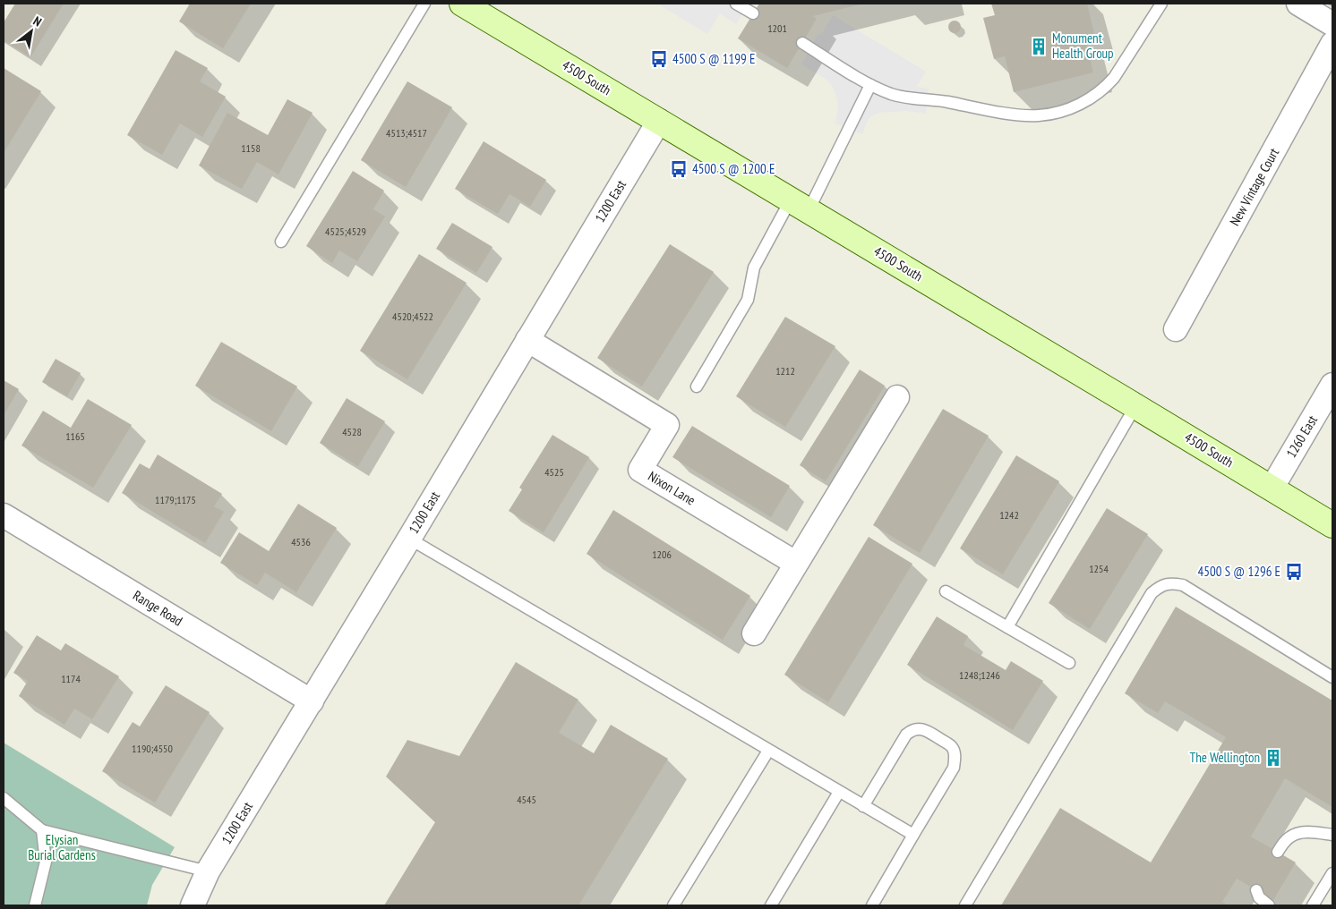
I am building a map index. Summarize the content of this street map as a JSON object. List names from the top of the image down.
{
  "streets": {
    "main road": ["4500 South"],
    "street": [
      "New Vintage Court",
      "1200 East",
      "1260 East",
      "Nixon Lane",
      "Range Road"
    ]
  },
  "crossings": [
    ["4500 South", "1200 East"],
    ["4500 South", "1260 East"],
    ["1200 East", "Nixon Lane"],
    ["1200 East", "Range Road"]
  ],
  "parks": ["Elysian Burial Gardens"],
  "places": {
    "building": ["Monument Health Group", "The Wellington"],
    "bus stop": ["4500 S @ 1199 E", "4500 S @ 1200 E", "4500 S @ 1296 E"]
  },
  "house_numbers": [
    "1201",
    "4513;4517",
    "1158",
    "4525;4529",
    "4520;4522",
    "1212",
    "4528",
    "1165",
    "4525",
    "1179;1175",
    "1242",
    "4536",
    "1206",
    "1254",
    "1248;1246",
    "1174",
    "1190;4550",
    "4545"
  ],
  "north": "top right"
}
